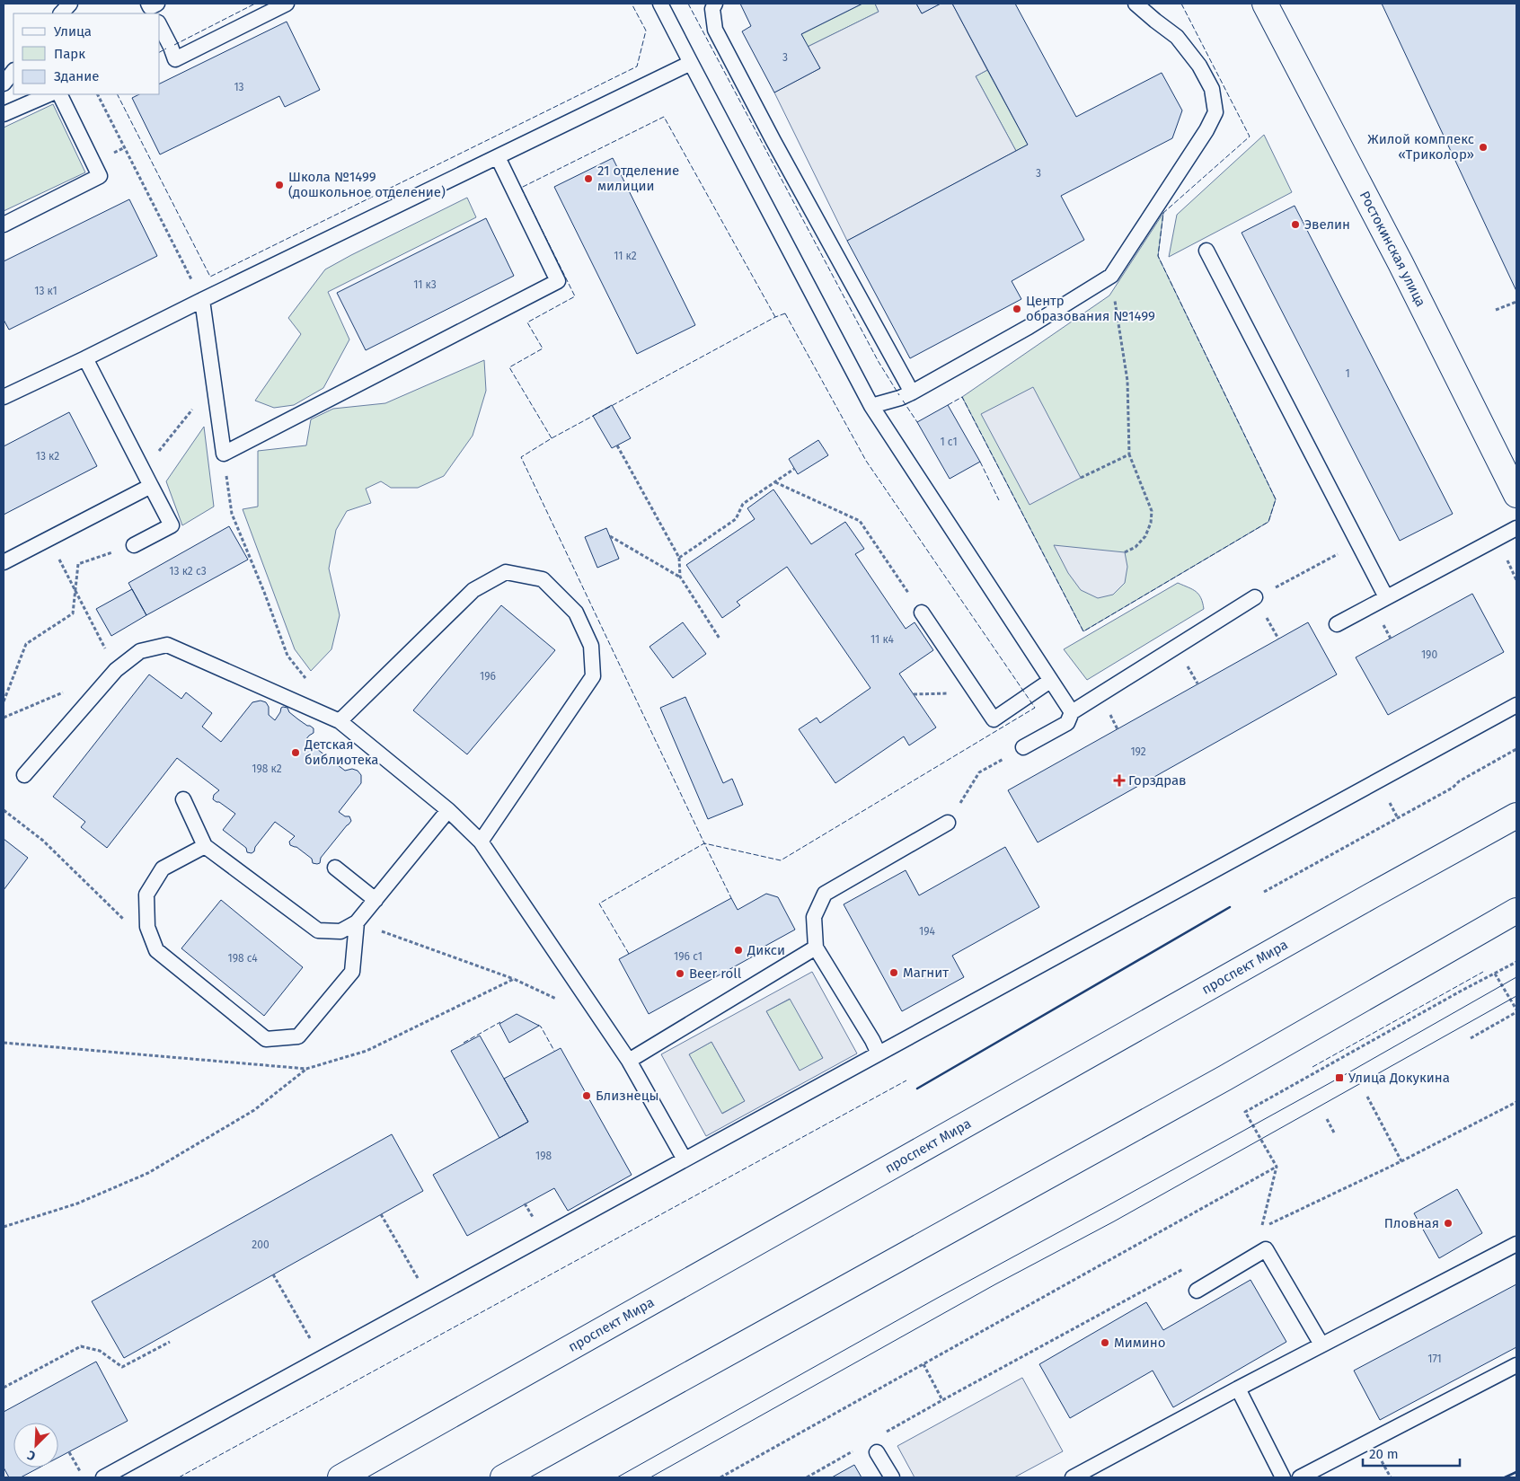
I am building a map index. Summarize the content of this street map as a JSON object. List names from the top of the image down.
{
  "streets": {
    "main road": ["Ростокинская улица", "проспект Мира"]
  },
  "places": {
    "other": [
      "Жилой комплекс «Триколор»",
      "21 отделение милиции",
      "Школа №1499 (дошкольное отделение)",
      "Эвелин",
      "Центр образования №1499",
      "Детская библиотека",
      "Дикси",
      "Магнит",
      "Beer roll",
      "Близнецы",
      "Пловная",
      "Мимино"
    ],
    "health": ["Горздрав"],
    "transit": ["Улица Докукина"]
  },
  "house_numbers": [
    "3",
    "13",
    "3",
    "11 к2",
    "11 к3",
    "13 к1",
    "1",
    "1 с1",
    "13 к2",
    "13 к2 с3",
    "11 к4",
    "190",
    "196",
    "192",
    "198 к2",
    "194",
    "196 с1",
    "198 с4",
    "198",
    "200",
    "171"
  ],
  "legend": ["Улица", "Парк", "Здание"],
  "scale_bar": "20 m",
  "north": "bottom left"
}
